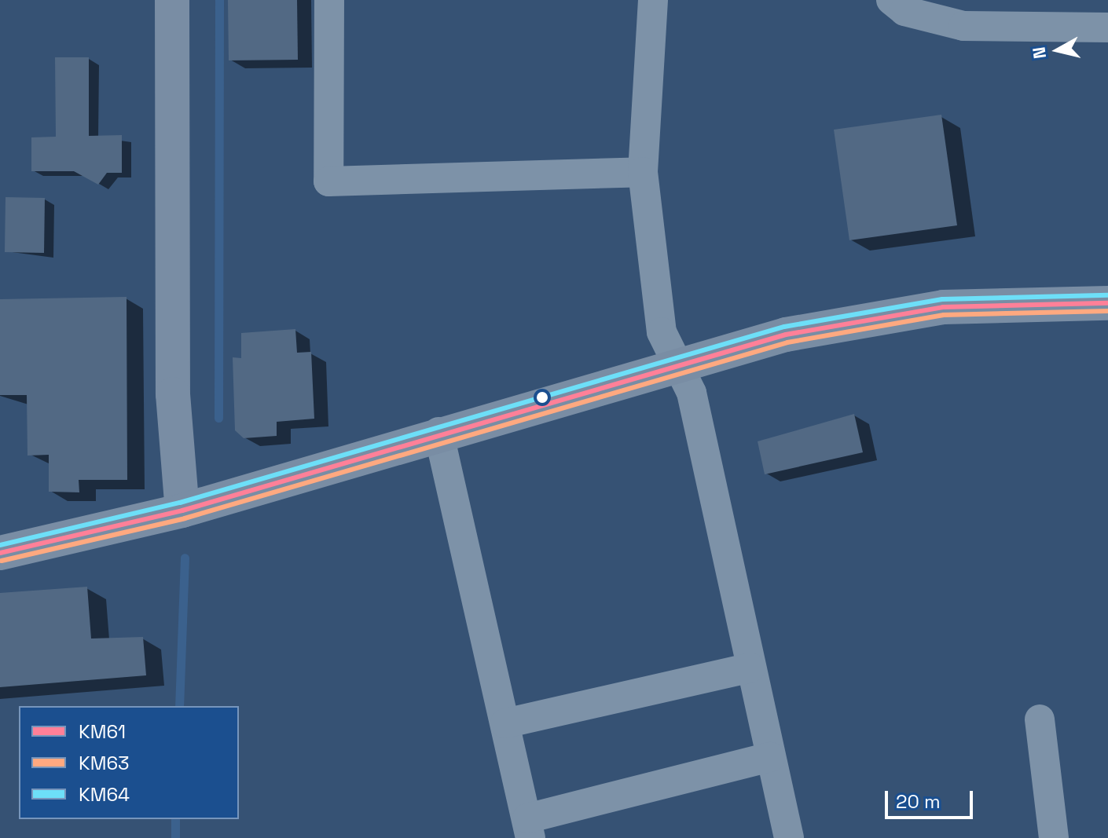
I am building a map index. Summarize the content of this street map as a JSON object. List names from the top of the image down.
{
  "lines": ["transit line KM64", "transit line KM61", "transit line KM63"],
  "legend": ["KM61", "KM63", "KM64"],
  "scale_bar": "20 m",
  "north": "left"
}
